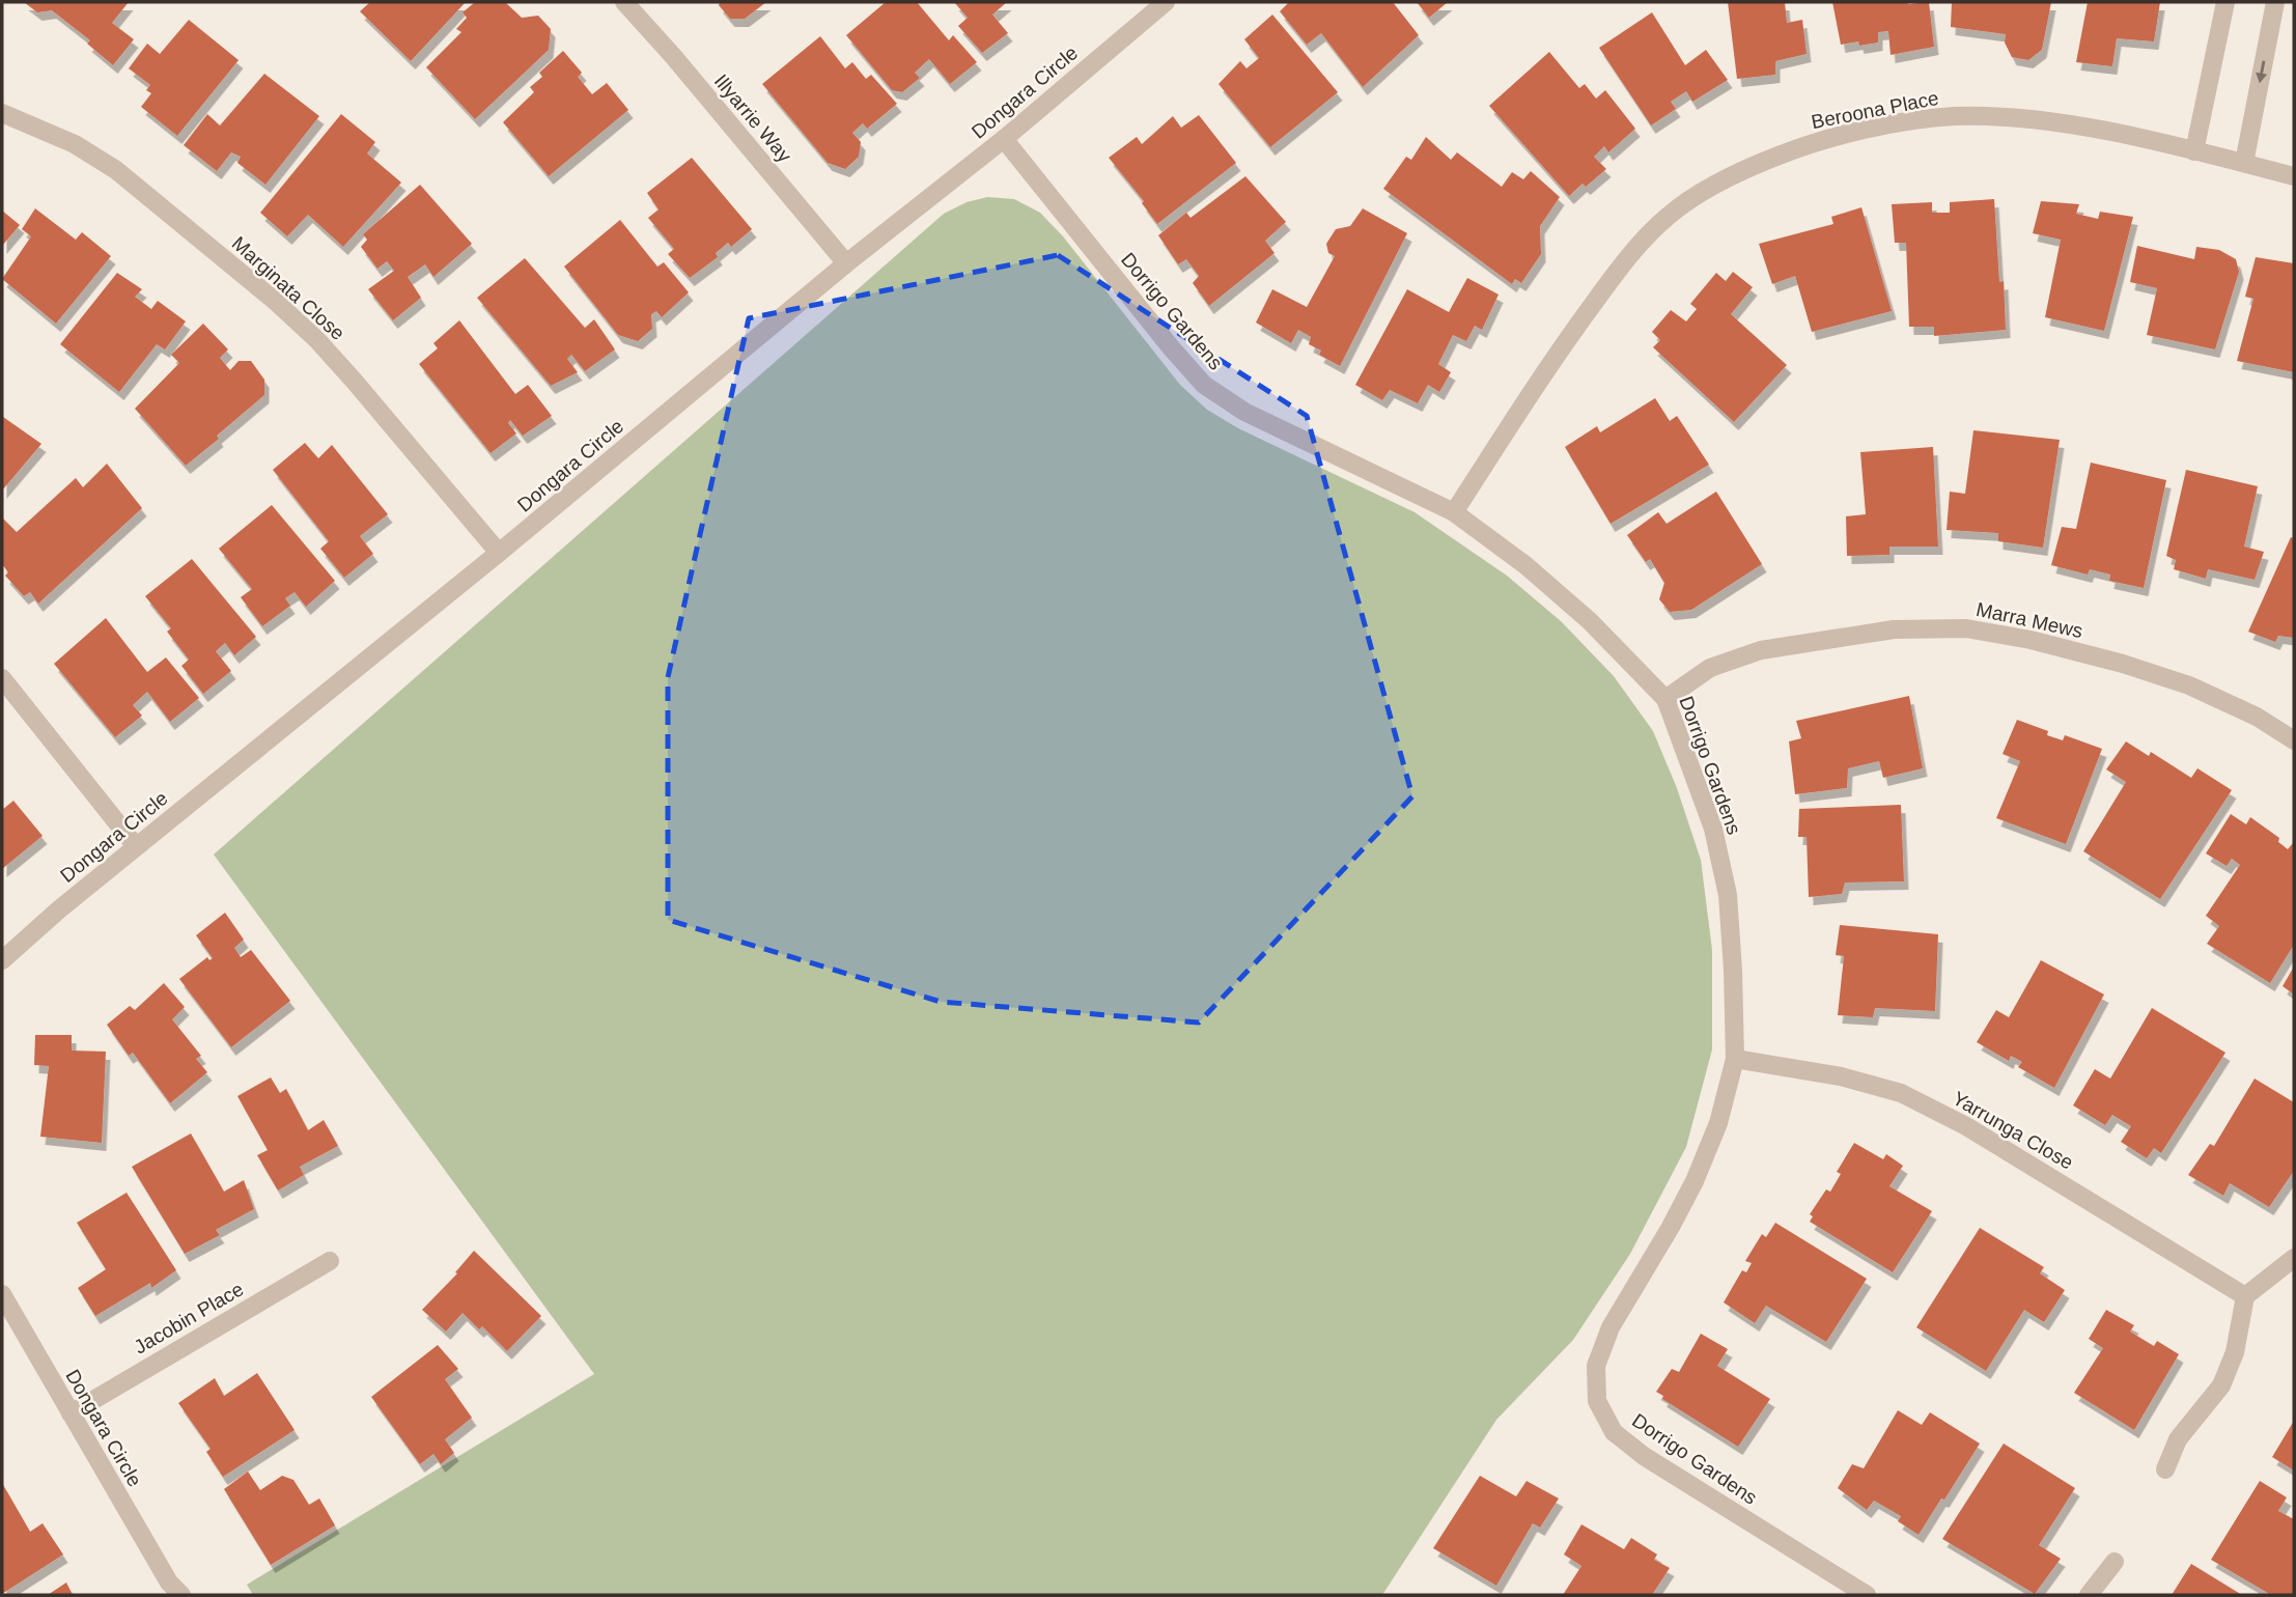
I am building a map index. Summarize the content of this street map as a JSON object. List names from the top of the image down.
{
  "streets": {
    "street": [
      "Dongara Circle",
      "Beroona Place",
      "Illyarrie Way",
      "Marginata Close",
      "Dorrigo Gardens",
      "Marra Mews",
      "Yarrunga Close",
      "Jacobin Place"
    ]
  },
  "crossings": [
    ["Dongara Circle", "Illyarrie Way"],
    ["Dongara Circle", "Marginata Close"],
    ["Dongara Circle", "Dorrigo Gardens"],
    ["Dongara Circle", "Jacobin Place"],
    ["Beroona Place", "Dorrigo Gardens"],
    ["Dorrigo Gardens", "Marra Mews"],
    ["Dorrigo Gardens", "Yarrunga Close"]
  ]
}
